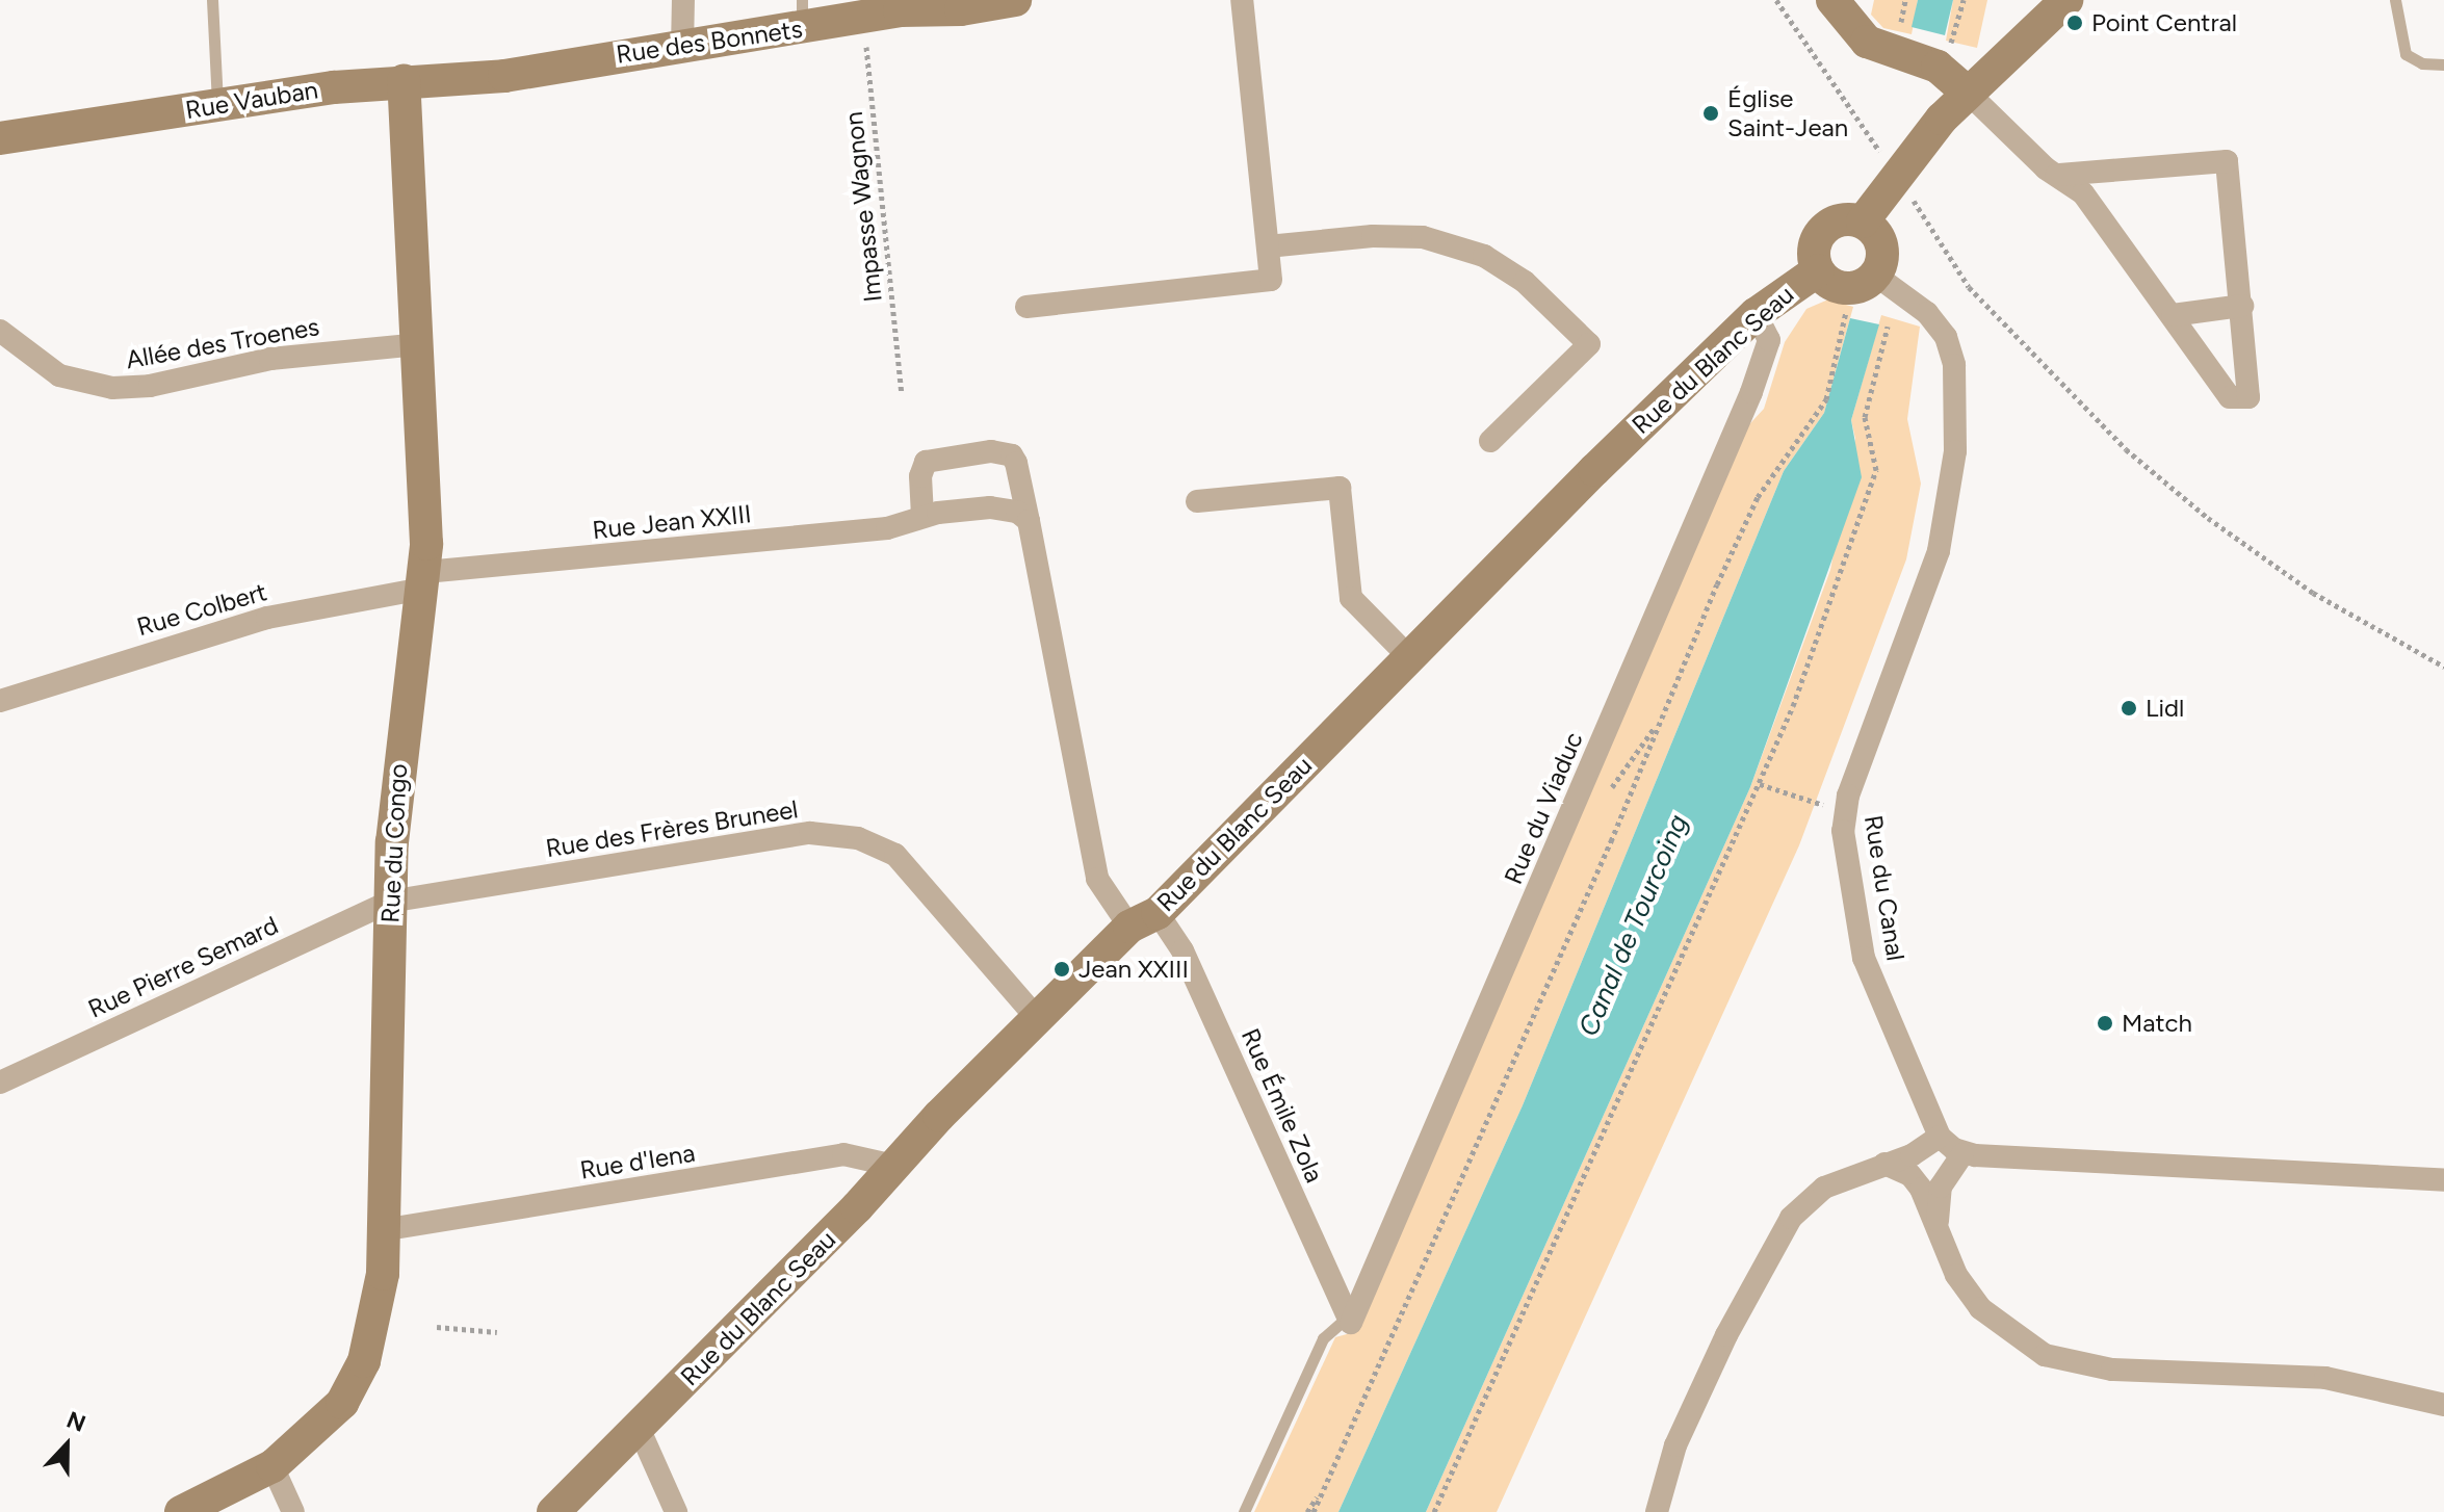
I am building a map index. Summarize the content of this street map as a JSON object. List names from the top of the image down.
{
  "streets": {
    "street": [
      "Rue des Bonnets",
      "Rue Vauban",
      "Allée des Troenes",
      "Rue du Blanc Seau",
      "Rue Jean XXIII",
      "Rue Colbert",
      "Rue du Viaduc",
      "Rue des Frères Bruneel",
      "Rue du Congo",
      "Rue du Canal",
      "Rue Pierre Semard",
      "Rue Émile Zola",
      "Rue d'Iena"
    ],
    "path": ["Impasse Wagnon"]
  },
  "crossings": [
    ["Rue des Bonnets", "Rue Vauban"],
    ["Rue des Bonnets", "Impasse Wagnon"],
    ["Rue Vauban", "Rue du Congo"],
    ["Allée des Troenes", "Rue du Congo"],
    ["Rue du Blanc Seau", "Rue du Viaduc"],
    ["Rue du Blanc Seau", "Rue des Frères Bruneel"],
    ["Rue du Blanc Seau", "Rue du Canal"],
    ["Rue du Blanc Seau", "Rue Émile Zola"],
    ["Rue du Blanc Seau", "Rue d'Iena"],
    ["Rue Jean XXIII", "Rue Colbert"],
    ["Rue Jean XXIII", "Rue du Congo"],
    ["Rue Colbert", "Rue du Congo"],
    ["Rue du Viaduc", "Rue Émile Zola"],
    ["Rue des Frères Bruneel", "Rue du Congo"],
    ["Rue des Frères Bruneel", "Rue Pierre Semard"],
    ["Rue du Congo", "Rue Pierre Semard"],
    ["Rue du Congo", "Rue d'Iena"]
  ],
  "water": ["Canal de Tourcoing"],
  "places": [
    "Point Central",
    "Église Saint-Jean",
    "Lidl",
    "Jean XXIII",
    "Match"
  ],
  "north": "top"
}
